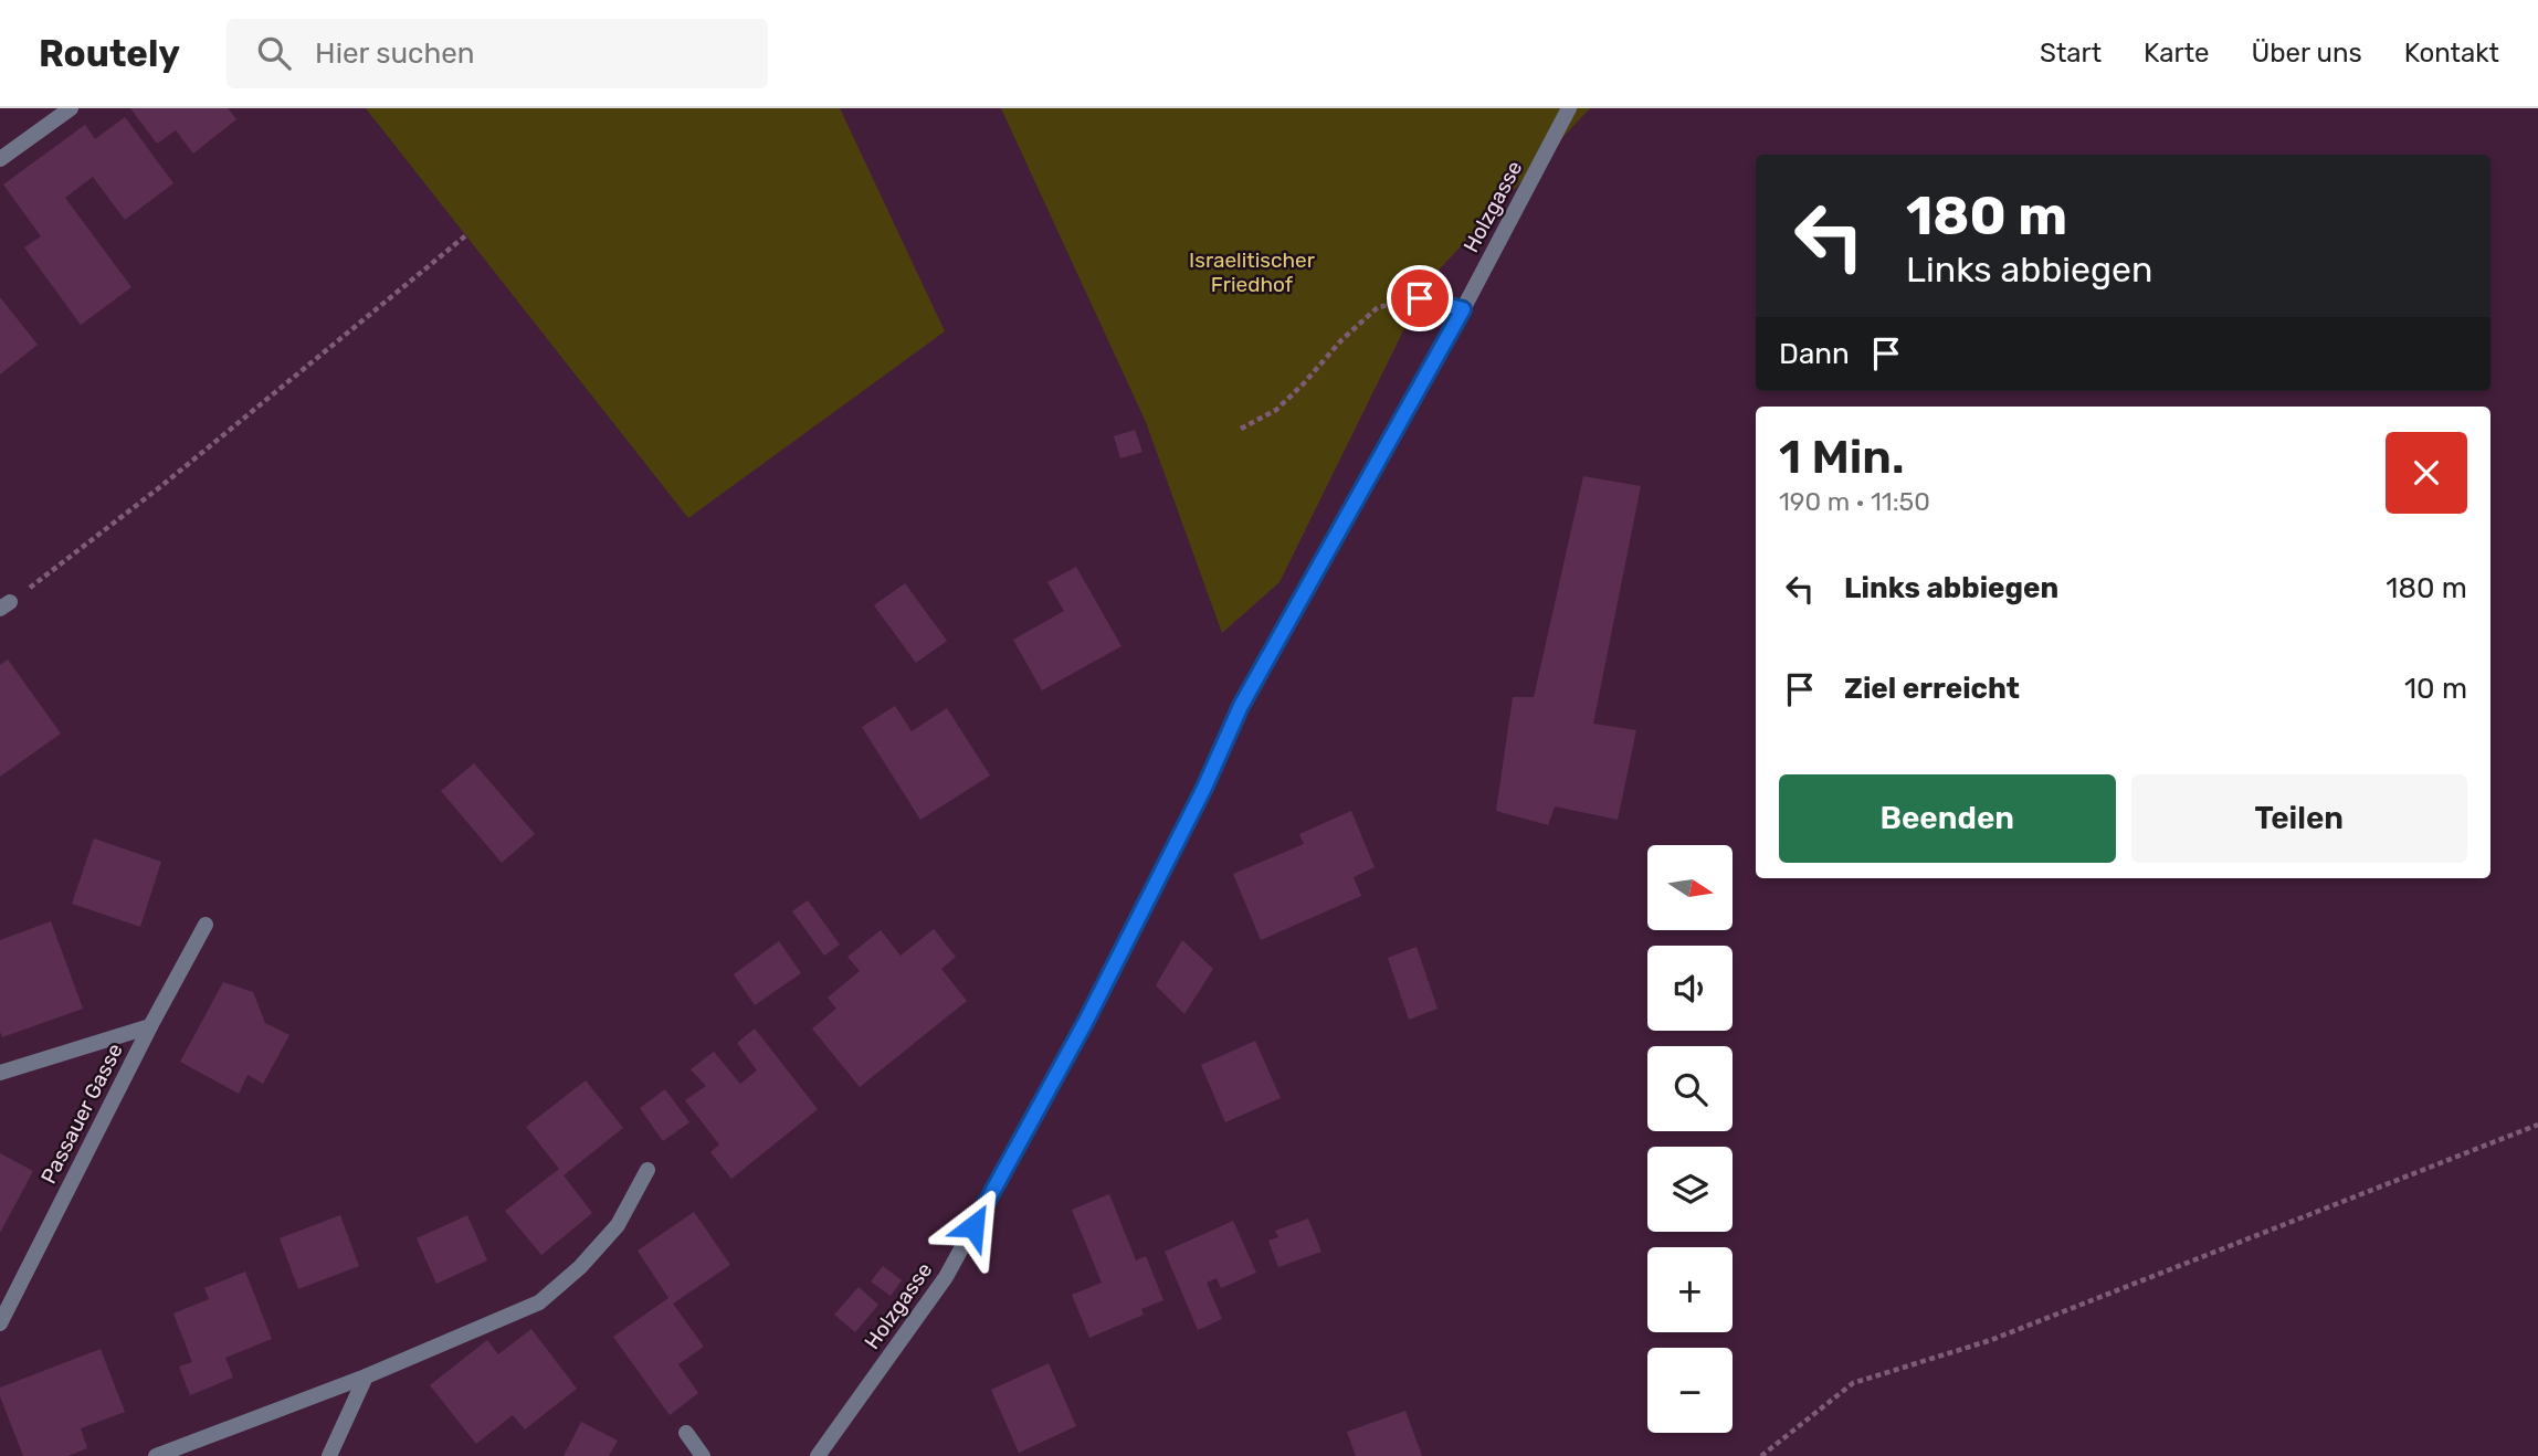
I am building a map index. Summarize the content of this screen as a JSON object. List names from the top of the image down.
{
  "streets": {
    "street": ["Holzgasse", "Passauer Gasse"]
  },
  "parks": ["Israelitischer Friedhof"],
  "north": "right",
  "page": {
    "header": "Routely",
    "search": "Hier suchen",
    "nav": [
      "Start",
      "Karte",
      "Über uns",
      "Kontakt"
    ],
    "turn": ["180 m", "Links abbiegen"],
    "then": "Dann",
    "heading": ["1 Min.", "190 m · 11:50"],
    "list": [
      {
        "name": "Links abbiegen",
        "value": "180 m"
      },
      {
        "name": "Ziel erreicht",
        "value": "10 m"
      }
    ],
    "buttons": ["Beenden", "Teilen"],
    "map_buttons": ["+", "−"]
  }
}
